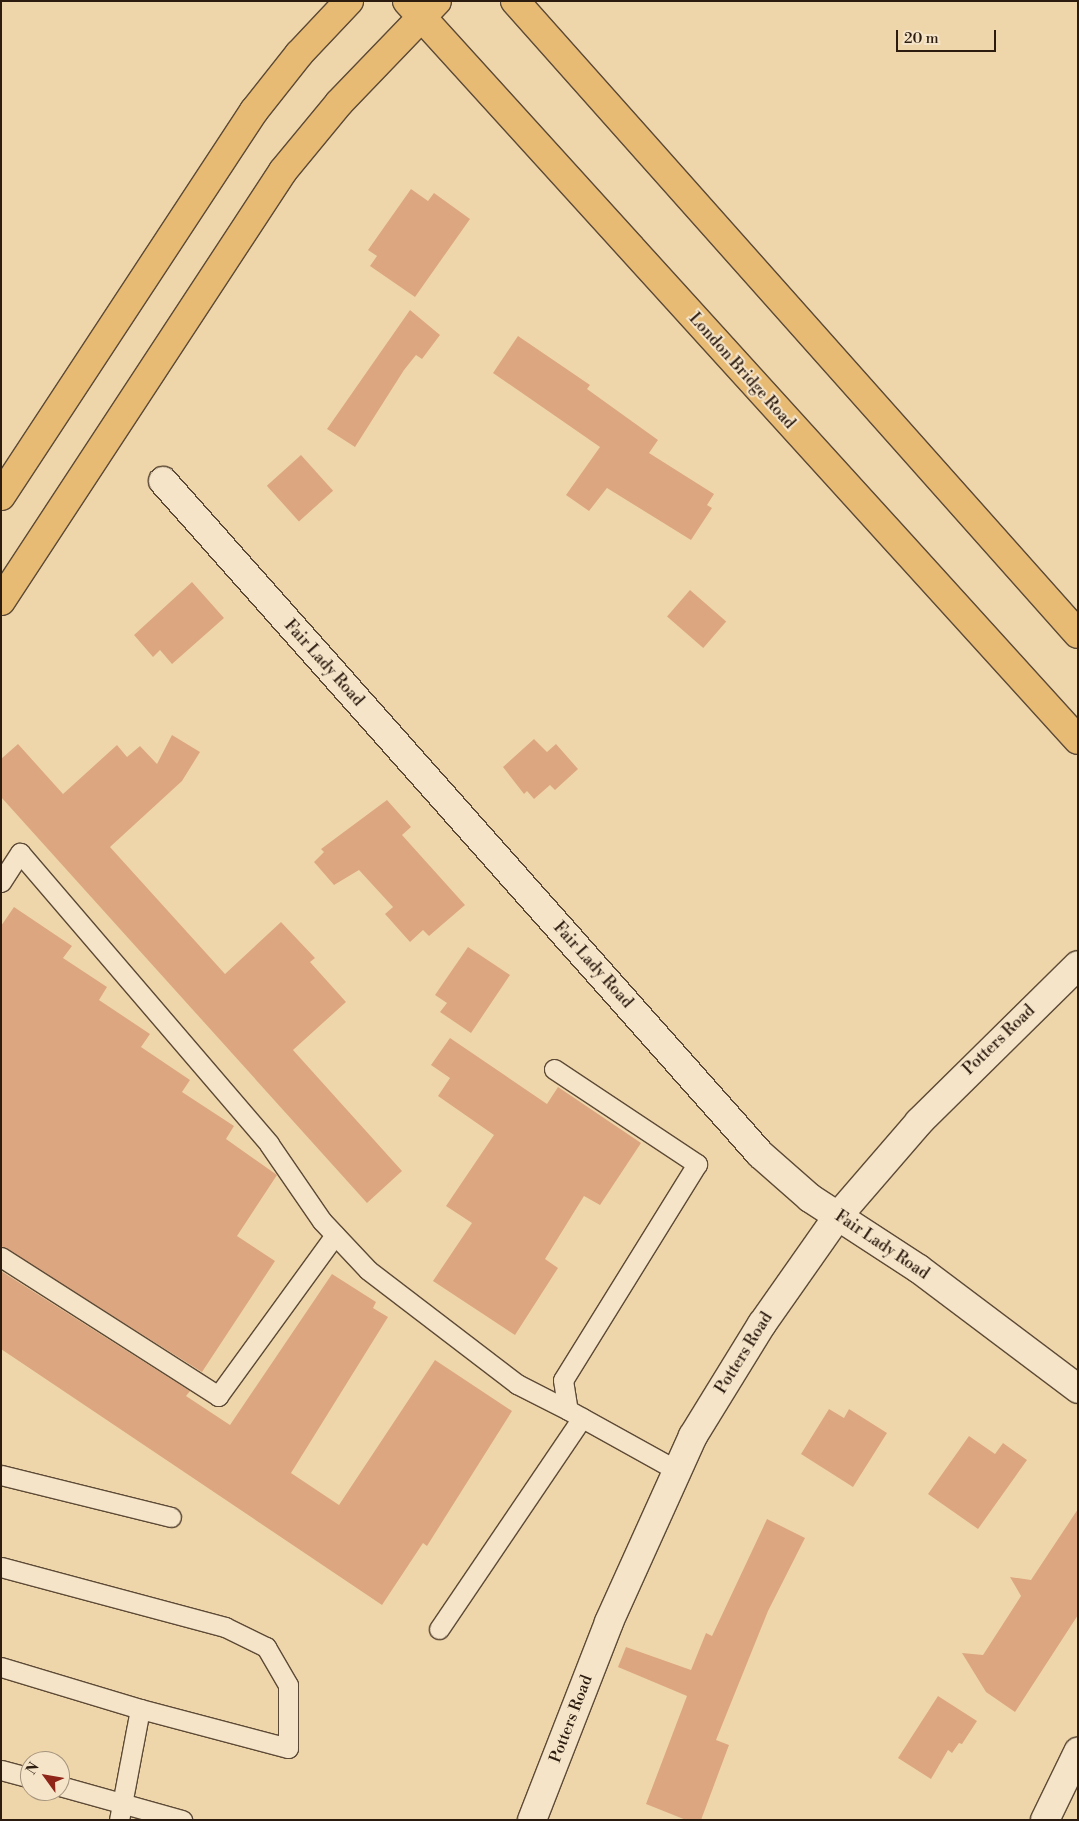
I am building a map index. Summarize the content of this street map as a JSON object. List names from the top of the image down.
{
  "streets": {
    "main road": ["London Bridge Road"],
    "street": ["Fair Lady Road", "Potters Road"]
  },
  "crossings": [
    ["Fair Lady Road", "Potters Road"]
  ],
  "scale_bar": "20 m",
  "north": "top left"
}
